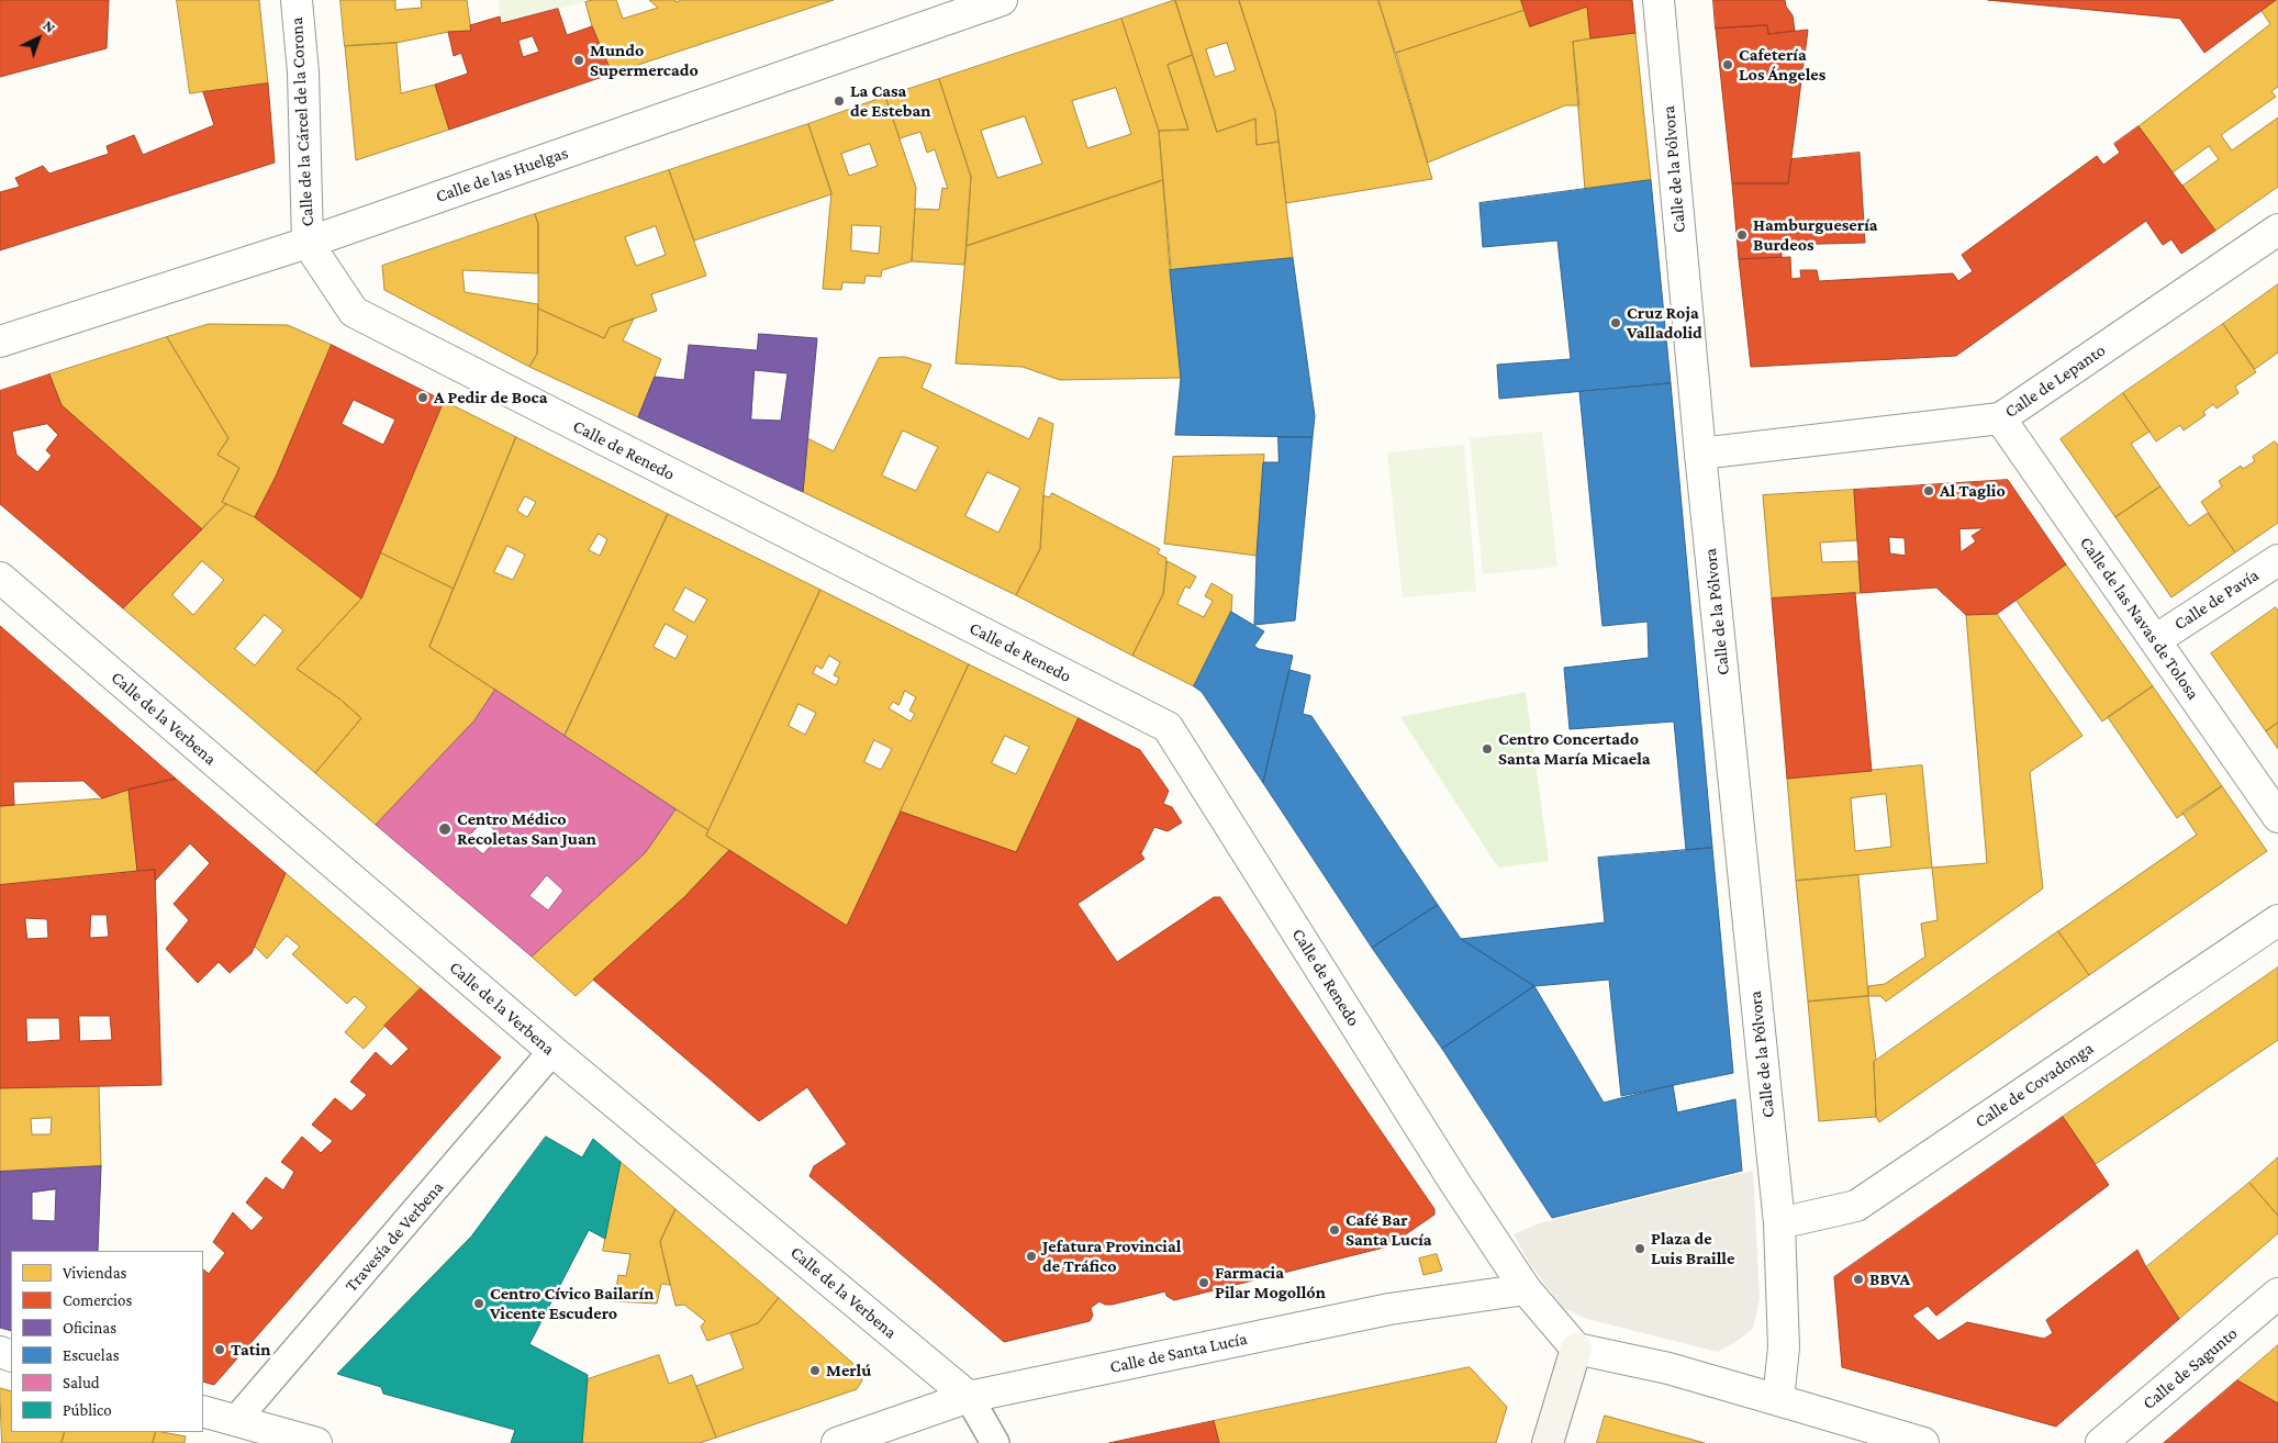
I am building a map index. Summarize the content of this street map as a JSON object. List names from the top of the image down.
{
  "streets": {
    "street": [
      "Calle de la Cárcel de la Corona",
      "Calle de la Pólvora",
      "Calle de las Huelgas",
      "Calle de Lepanto",
      "Calle de Renedo",
      "Calle de Pavía",
      "Calle de las Navas de Tolosa",
      "Calle de la Verbena",
      "Calle de Covadonga",
      "Travesía de Verbena",
      "Calle de Santa Lucía",
      "Calle de Sagunto"
    ]
  },
  "crossings": [
    ["Calle de la Cárcel de la Corona", "Calle de las Huelgas"],
    ["Calle de la Cárcel de la Corona", "Calle de Renedo"],
    ["Calle de la Pólvora", "Calle de Lepanto"],
    ["Calle de la Pólvora", "Calle de Covadonga"],
    ["Calle de las Huelgas", "Calle de Renedo"],
    ["Calle de Lepanto", "Calle de las Navas de Tolosa"],
    ["Calle de Renedo", "Calle de Santa Lucía"],
    ["Calle de Pavía", "Calle de las Navas de Tolosa"],
    ["Calle de la Verbena", "Travesía de Verbena"],
    ["Calle de la Verbena", "Calle de Santa Lucía"]
  ],
  "places": [
    "Mundo Supermercado",
    "Cafetería Los Ángeles",
    "La Casa de Esteban",
    "Hamburguesería Burdeos",
    "Cruz Roja Valladolid",
    "A Pedir de Boca",
    "Al Taglio",
    "Centro Concertado Santa María Micaela",
    "Centro Médico Recoletas San Juan",
    "Café Bar Santa Lucía",
    "Plaza de Luis Braille",
    "Jefatura Provincial de Tráfico",
    "BBVA",
    "Farmacia Pilar Mogollón",
    "Centro Cívico Bailarín Vicente Escudero",
    "Tatin",
    "Merlú"
  ],
  "legend": [
    "Viviendas",
    "Comercios",
    "Oficinas",
    "Escuelas",
    "Salud",
    "Público"
  ],
  "north": "top right"
}
